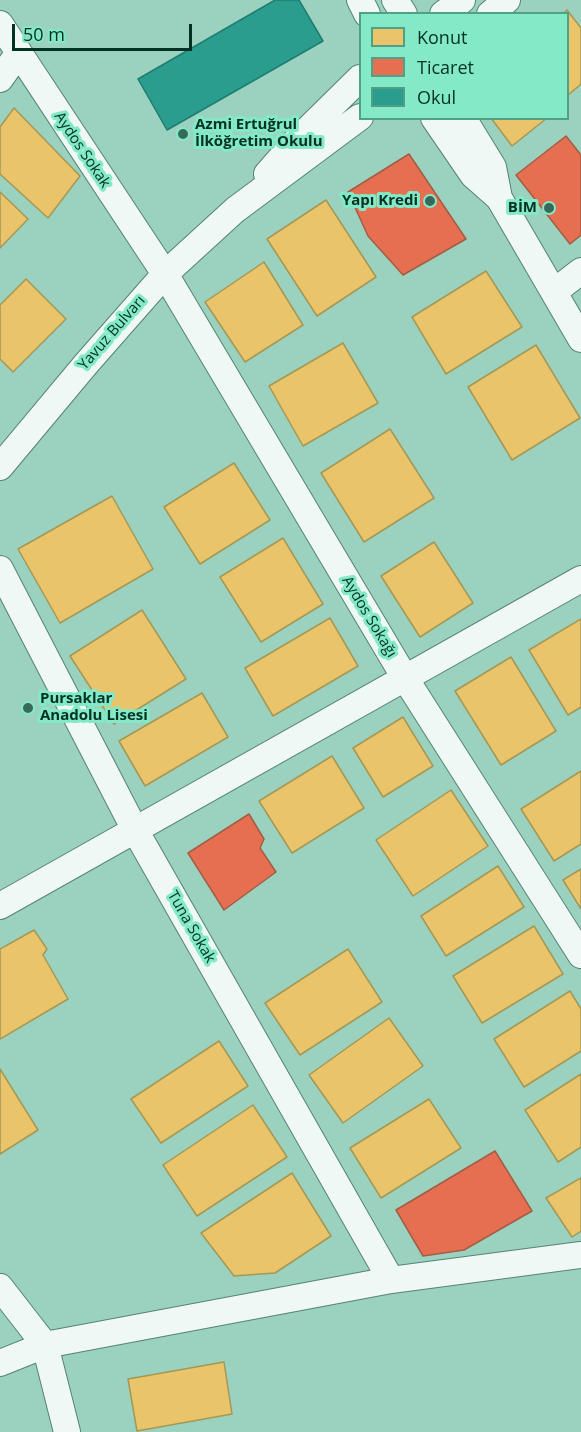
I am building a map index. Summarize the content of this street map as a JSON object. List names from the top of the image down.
{
  "streets": {
    "street": [
      "Aydos Sokak",
      "Yavuz Bulvarı",
      "Aydos Sokağı",
      "Tuna Sokak"
    ]
  },
  "crossings": [
    ["Aydos Sokak", "Yavuz Bulvarı"],
    ["Aydos Sokak", "Aydos Sokağı"],
    ["Yavuz Bulvarı", "Aydos Sokağı"]
  ],
  "places": [
    "Azmi Ertuğrul İlköğretim Okulu",
    "Yapı Kredi",
    "BİM",
    "Pursaklar Anadolu Lisesi"
  ],
  "legend": ["Konut", "Ticaret", "Okul"],
  "scale_bar": "50 m"
}
